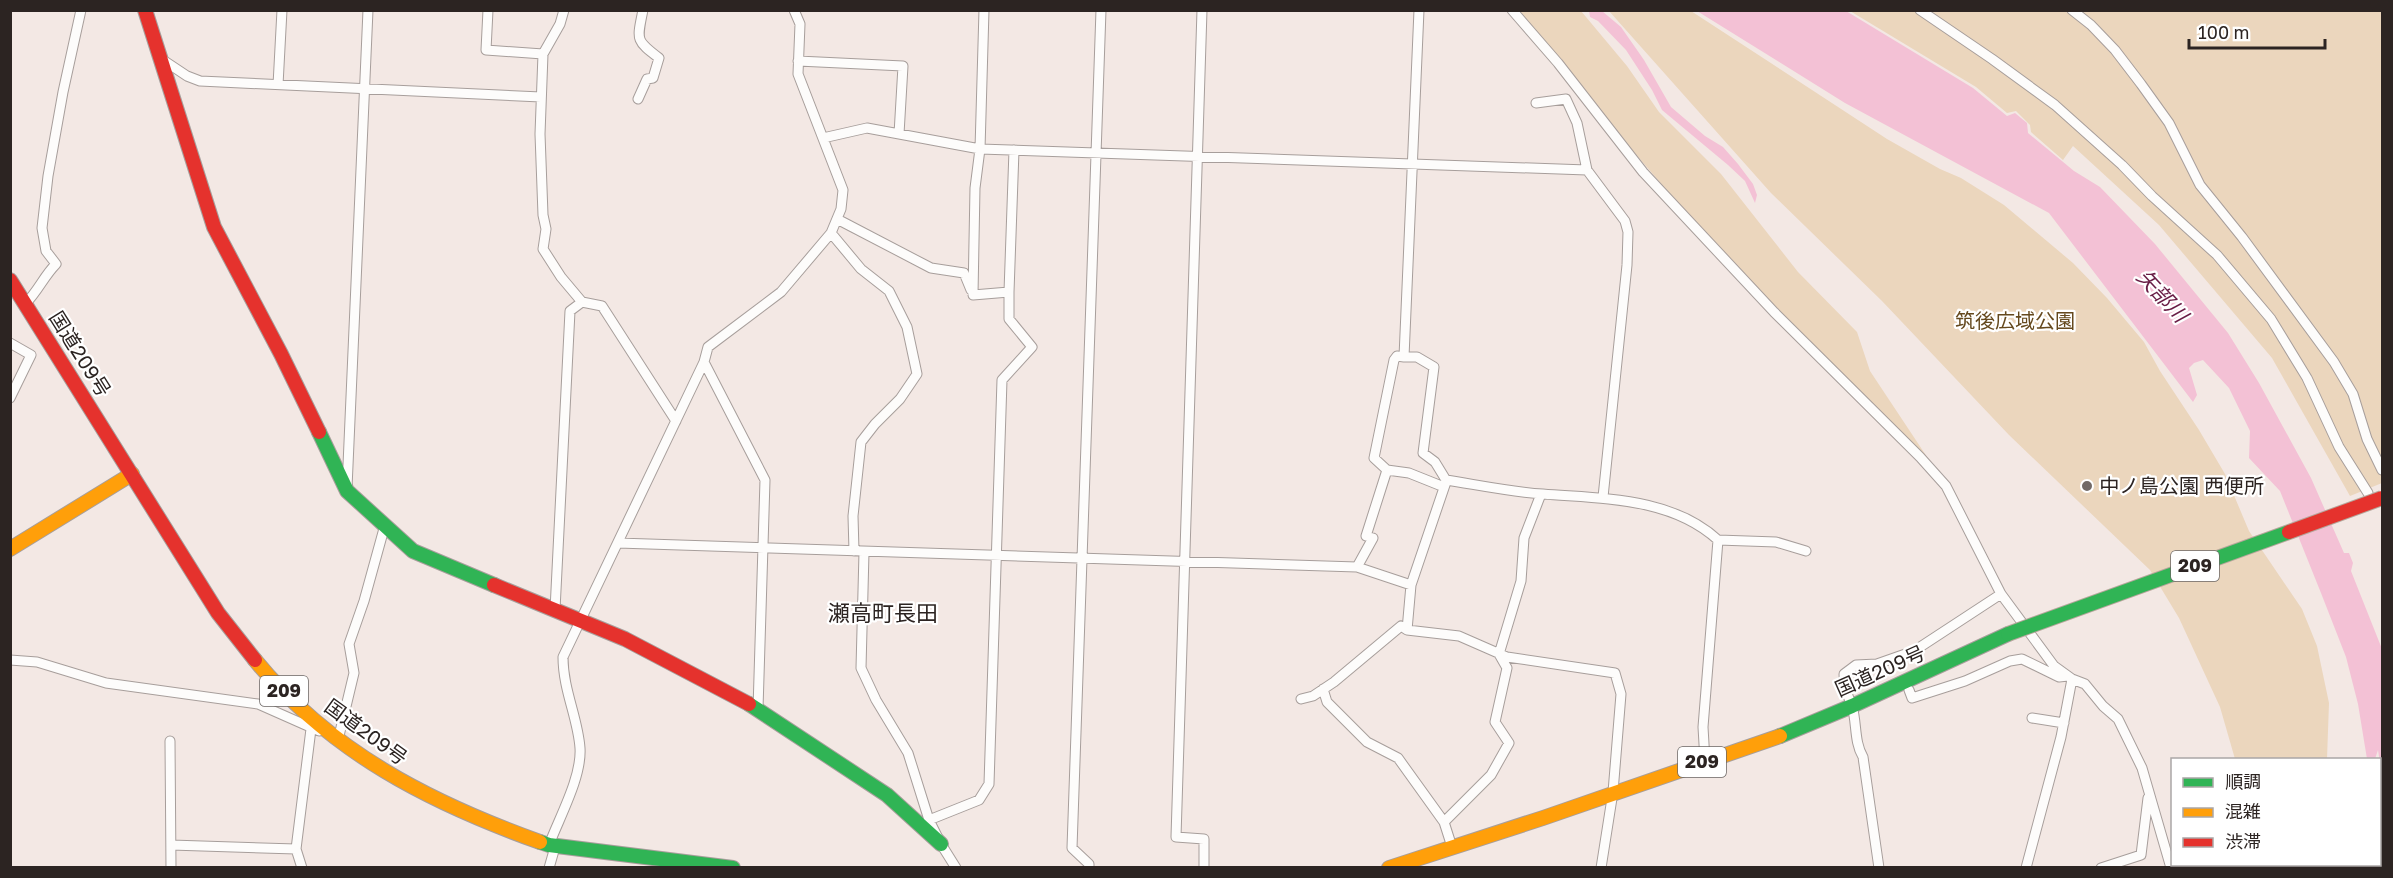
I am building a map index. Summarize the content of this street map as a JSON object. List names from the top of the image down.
{
  "streets": {
    "main road": ["国道209号", "209"]
  },
  "districts": ["瀬高町長田"],
  "water": ["矢部川"],
  "parks": ["筑後広域公園"],
  "places": ["中ノ島公園 西便所"],
  "legend": ["順調", "混雑", "渋滞"],
  "scale_bar": "100 m"
}
